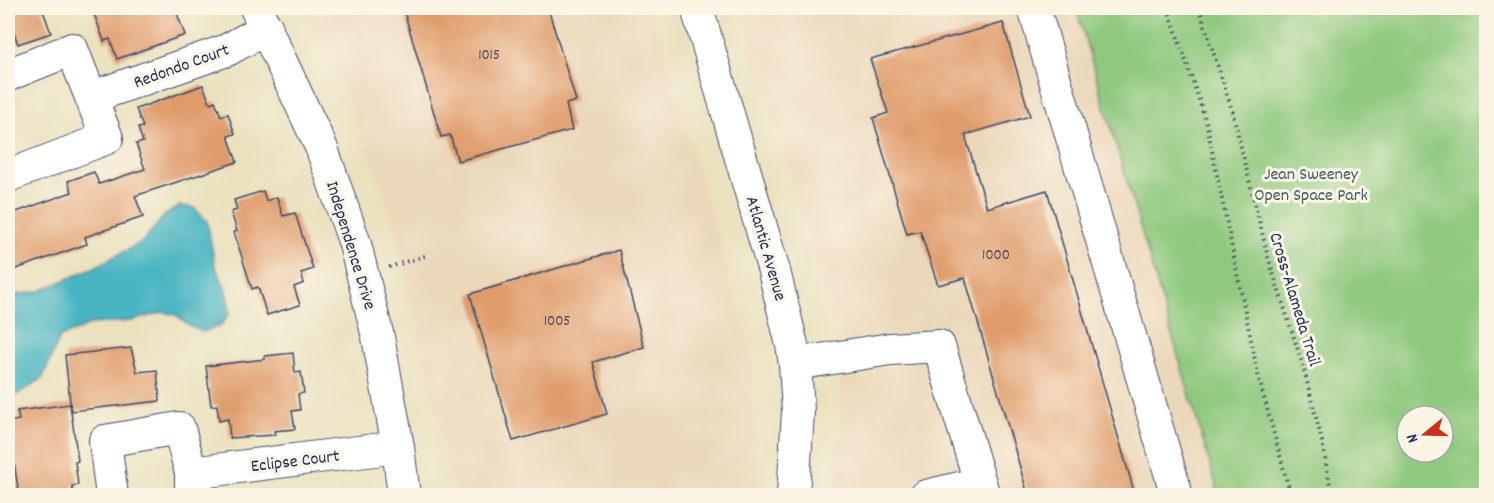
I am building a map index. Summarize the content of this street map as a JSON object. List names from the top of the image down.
{
  "streets": {
    "street": [
      "Redondo Court",
      "Independence Drive",
      "Atlantic Avenue",
      "Eclipse Court"
    ],
    "path": ["Cross-Alameda Trail"]
  },
  "crossings": [
    ["Redondo Court", "Independence Drive"],
    ["Independence Drive", "Eclipse Court"]
  ],
  "parks": ["Jean Sweeney Open Space Park"],
  "house_numbers": ["1015", "1000", "1005"],
  "north": "left"
}
